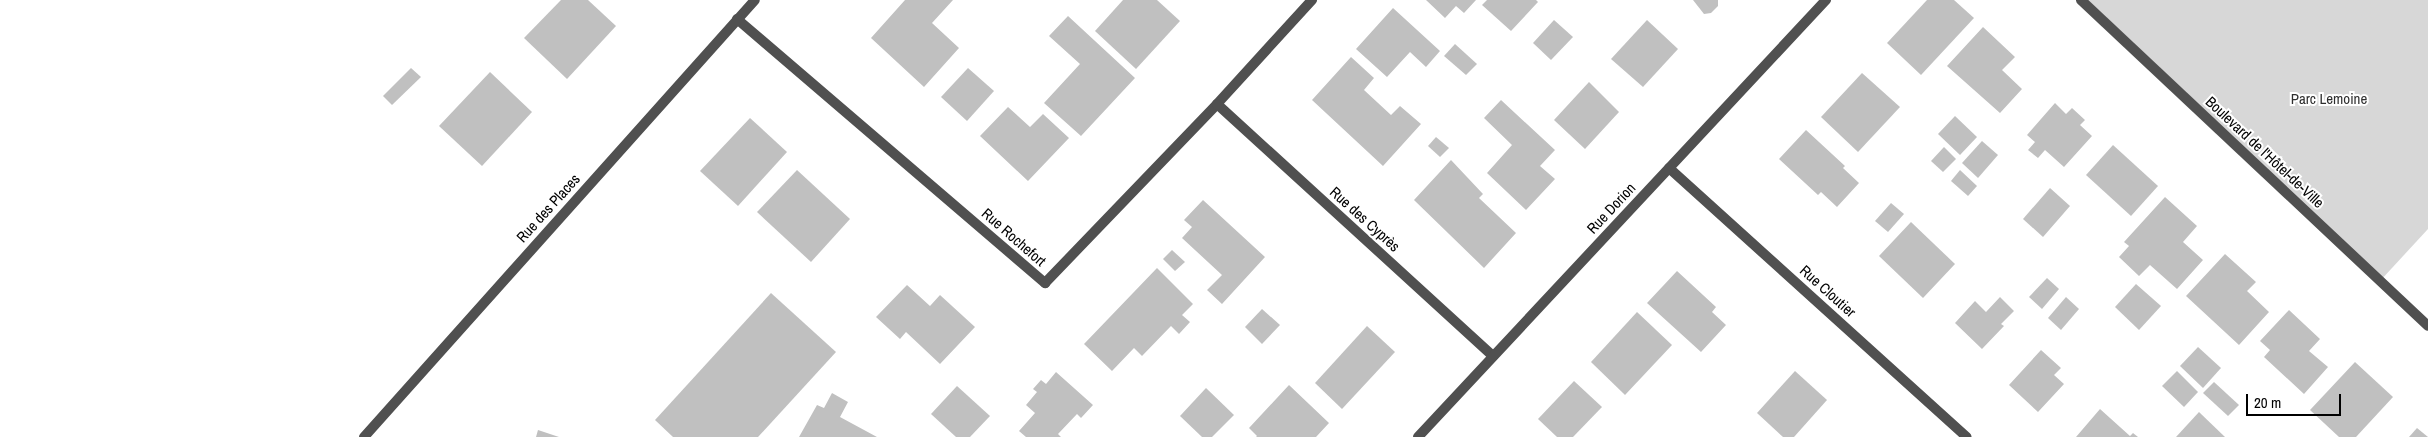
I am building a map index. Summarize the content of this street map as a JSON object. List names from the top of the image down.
{
  "streets": {
    "street": [
      "Boulevard de l'Hôtel-de-Ville",
      "Rue des Places",
      "Rue Dorion",
      "Rue des Cyprès",
      "Rue Rochefort",
      "Rue Cloutier"
    ]
  },
  "crossings": [
    ["Rue des Places", "Rue Rochefort"],
    ["Rue Dorion", "Rue des Cyprès"],
    ["Rue Dorion", "Rue Cloutier"],
    ["Rue des Cyprès", "Rue Rochefort"]
  ],
  "parks": ["Parc Lemoine"],
  "scale_bar": "20 m"
}
